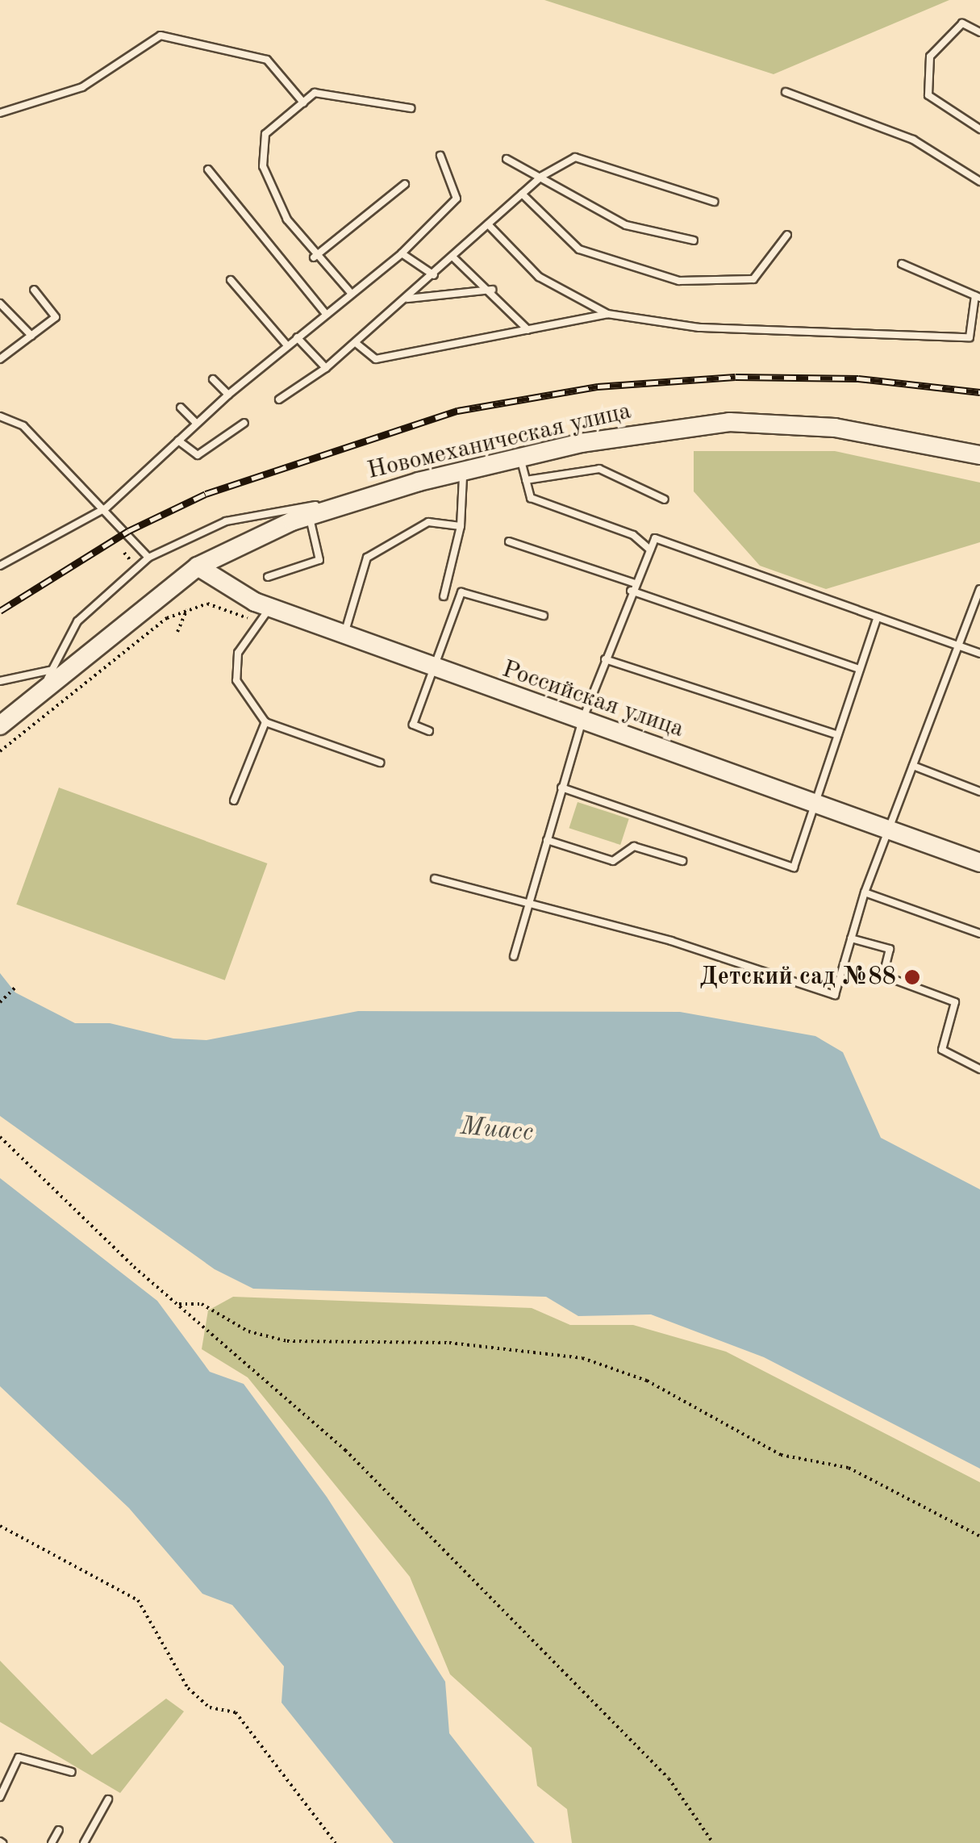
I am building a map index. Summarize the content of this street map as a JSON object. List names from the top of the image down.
{
  "streets": {
    "main road": ["Новомеханическая улица", "Российская улица"]
  },
  "crossings": [
    ["Новомеханическая улица", "Российская улица"]
  ],
  "water": ["Миасс"],
  "places": ["Детский сад №88"]
}
